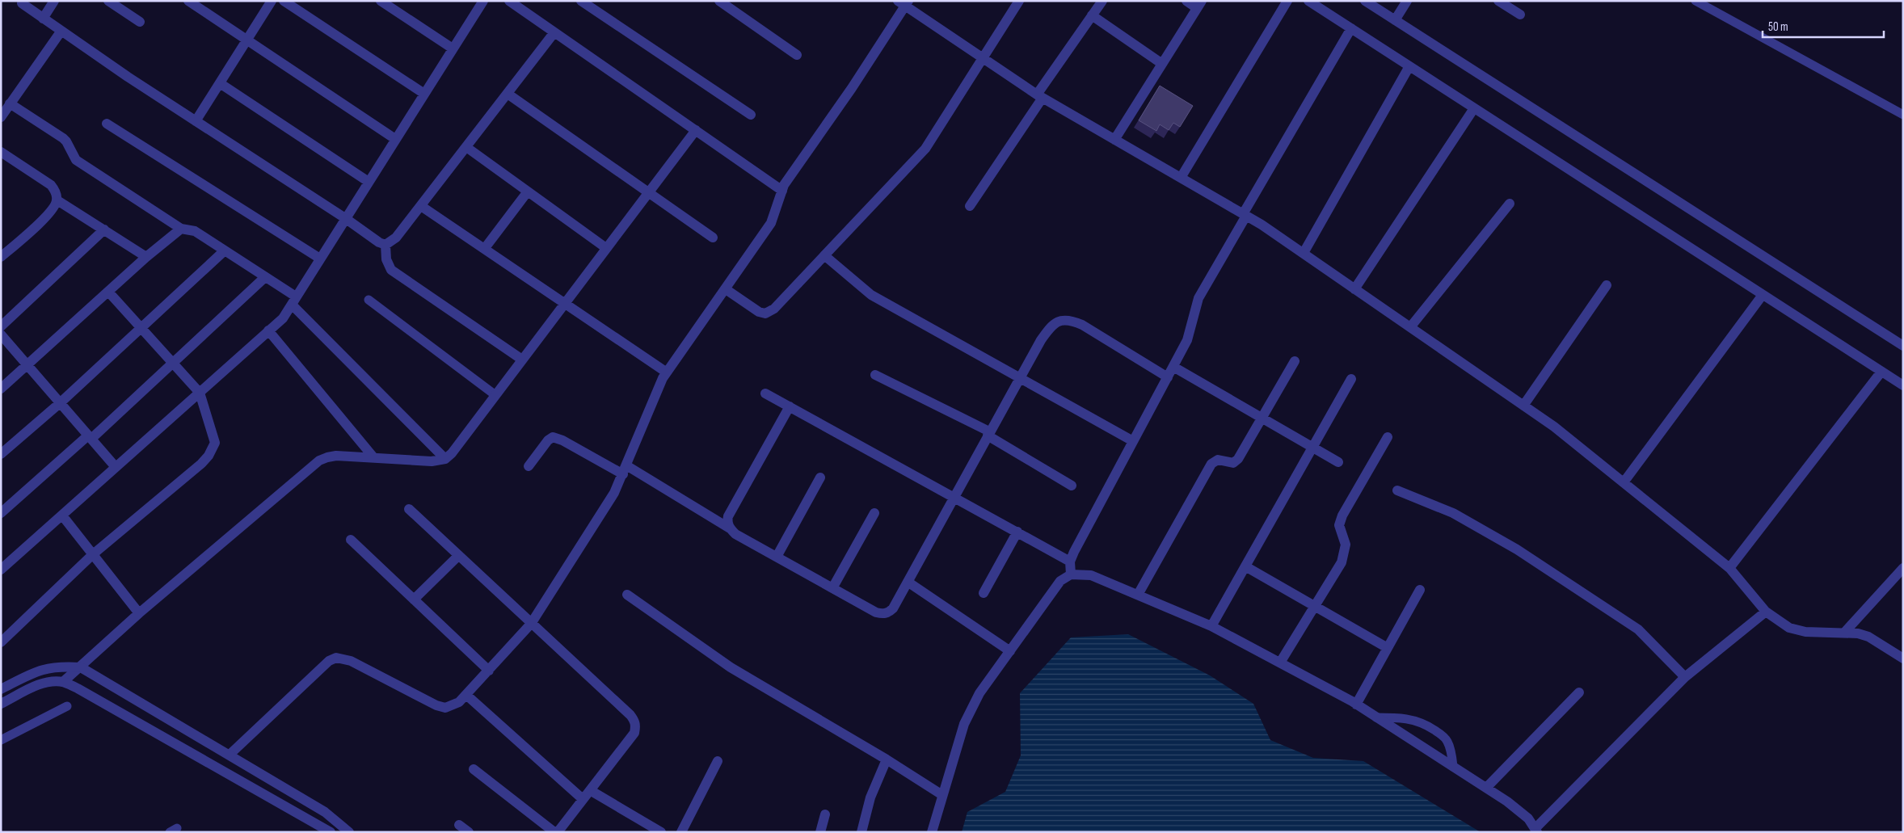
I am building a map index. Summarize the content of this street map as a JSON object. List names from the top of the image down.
{
  "scale_bar": "50 m"
}
